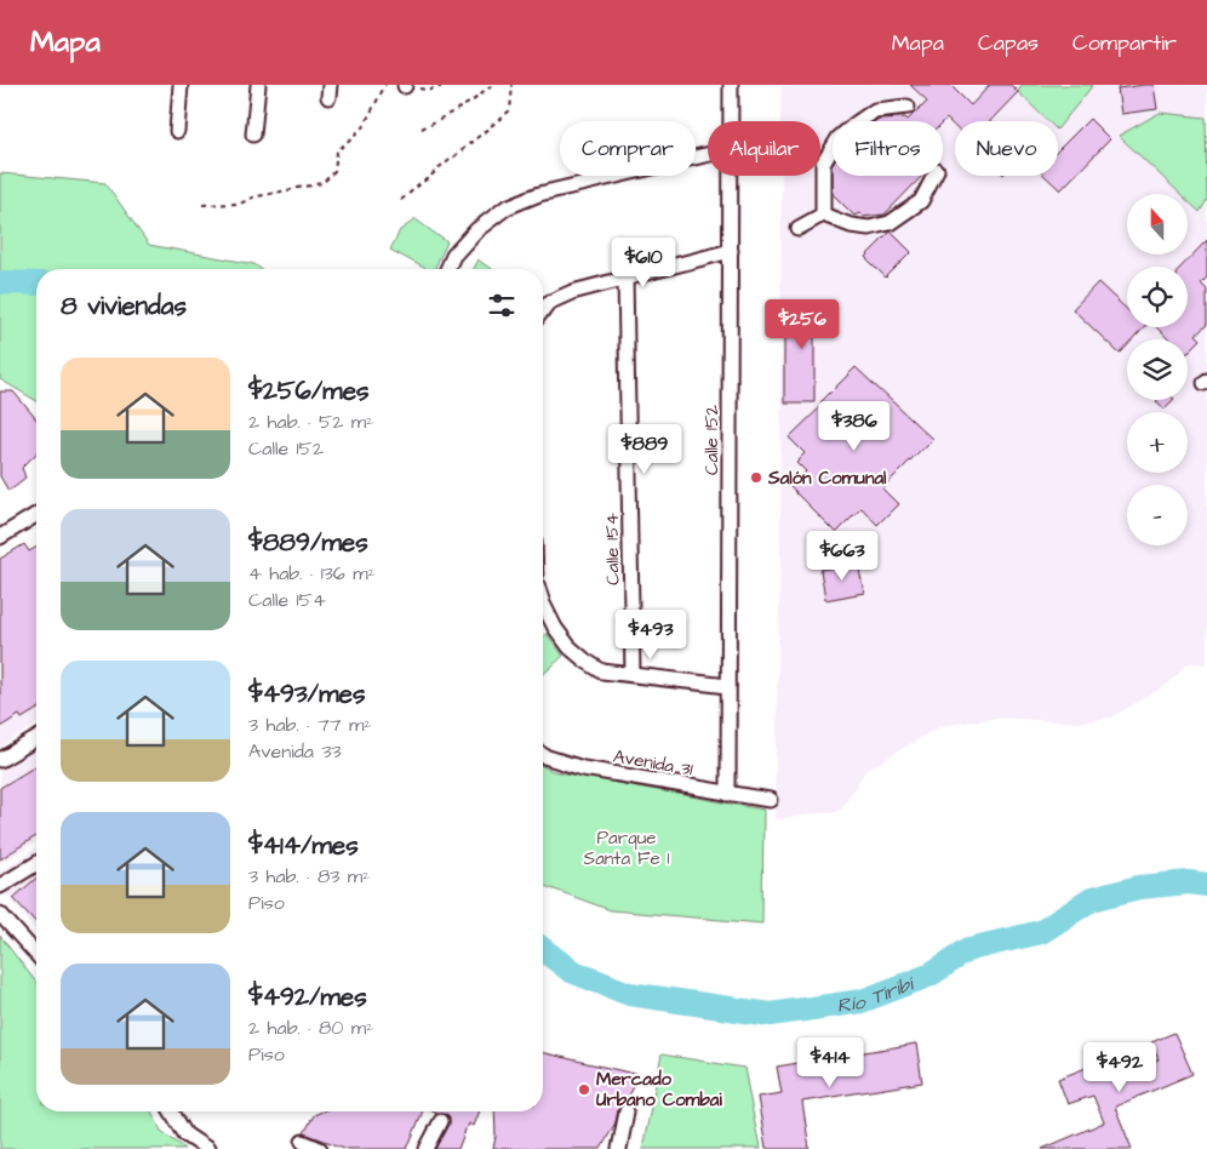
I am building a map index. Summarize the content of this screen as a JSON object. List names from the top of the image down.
{
  "streets": {
    "street": ["Calle 152", "Calle 154", "Avenida 31"]
  },
  "crossings": [
    ["Calle 152", "Avenida 31"]
  ],
  "water": ["Río Tiribí"],
  "parks": ["Parque Santa Fe 1"],
  "places": ["Salón Comunal", "Mercado Urbano Combai"],
  "north": "top",
  "page": {
    "header": "Mapa",
    "nav": ["Mapa", "Capas", "Compartir"],
    "chip": [
      "Comprar",
      "Alquilar",
      "Filtros",
      "Nuevo"
    ],
    "map_buttons": ["+", "−"],
    "price": [
      "$610",
      "$256",
      "$386",
      "$889",
      "$663",
      "$493",
      "$414",
      "$492"
    ],
    "heading": "8 viviendas",
    "list": [
      {
        "name": "$256/mes",
        "note": "2 hab. · 52 m² · Calle 152"
      },
      {
        "name": "$889/mes",
        "note": "4 hab. · 136 m² · Calle 154"
      },
      {
        "name": "$493/mes",
        "note": "3 hab. · 77 m² · Avenida 33"
      },
      {
        "name": "$414/mes",
        "note": "3 hab. · 83 m² · Piso"
      },
      {
        "name": "$492/mes",
        "note": "2 hab. · 80 m² · Piso"
      }
    ]
  }
}
